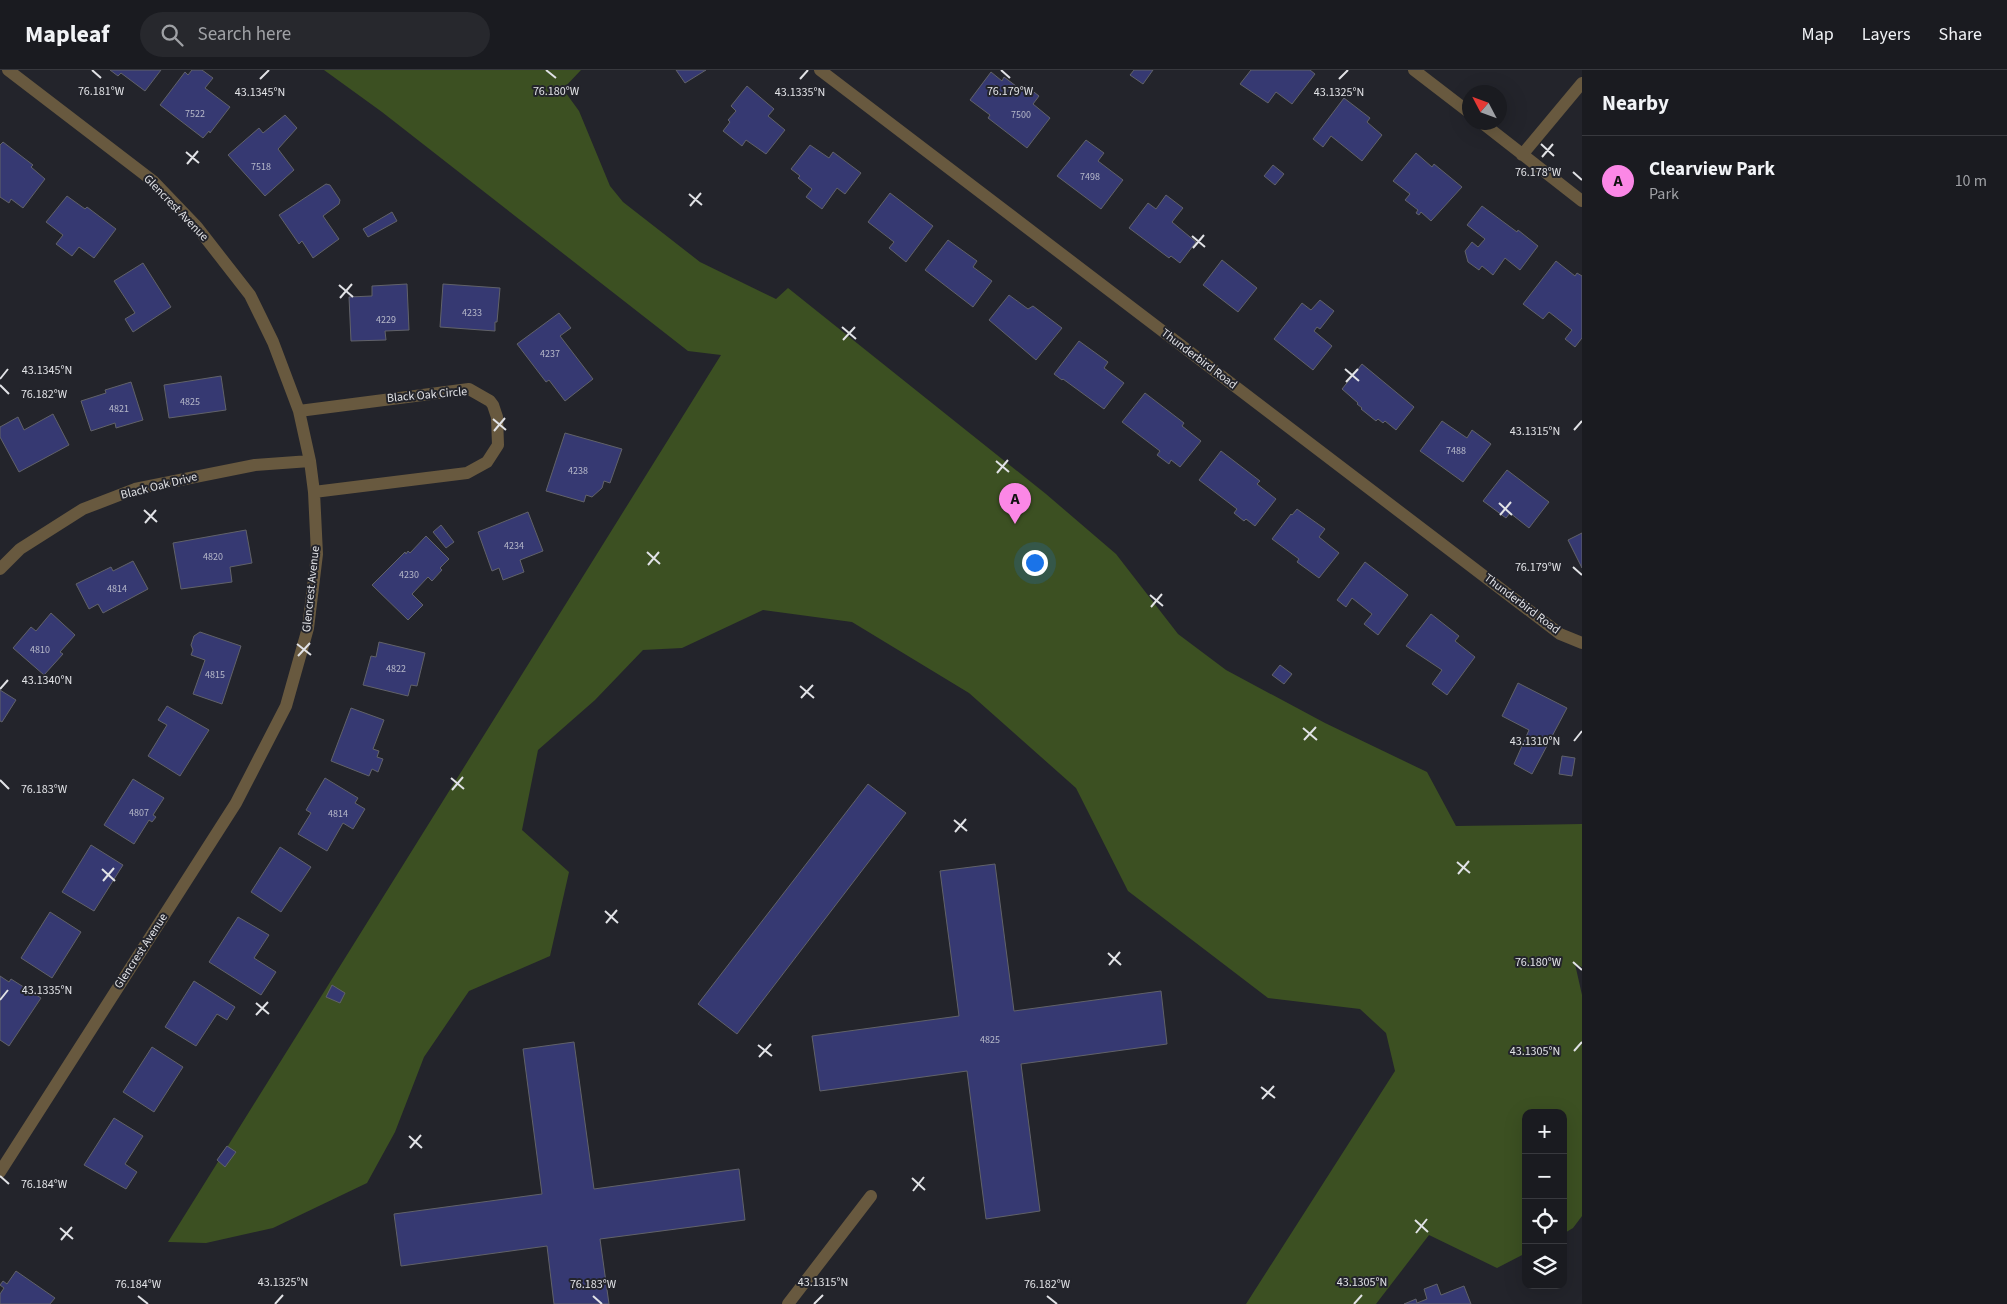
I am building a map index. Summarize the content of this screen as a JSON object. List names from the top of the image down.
{
  "streets": {
    "street": [
      "Glencrest Avenue",
      "Thunderbird Road",
      "Black Oak Circle",
      "Black Oak Drive"
    ]
  },
  "crossings": [
    ["Glencrest Avenue", "Black Oak Circle"],
    ["Glencrest Avenue", "Black Oak Drive"]
  ],
  "house_numbers": [
    "7522",
    "7500",
    "7518",
    "7498",
    "4233",
    "4229",
    "4237",
    "4825",
    "4821",
    "7488",
    "4238",
    "4234",
    "4820",
    "4230",
    "4814",
    "4810",
    "4822",
    "4815",
    "4807",
    "4814",
    "4825"
  ],
  "north": "top left",
  "page": {
    "header": "Mapleaf",
    "search": "Search here",
    "nav": ["Map", "Layers", "Share"],
    "heading": "Nearby",
    "list": [
      {
        "mark": "A",
        "name": "Clearview Park",
        "note": "Park",
        "value": "10 m"
      }
    ],
    "pins": "A",
    "map_buttons": ["+", "−"]
  },
  "coordinates": [
    "76.181°W",
    "76.180°W",
    "76.179°W",
    "43.1345°N",
    "43.1335°N",
    "43.1325°N",
    "76.178°W",
    "76.182°W",
    "43.1315°N",
    "43.1340°N",
    "43.1310°N",
    "76.183°W",
    "43.1305°N",
    "76.184°W"
  ]
}
